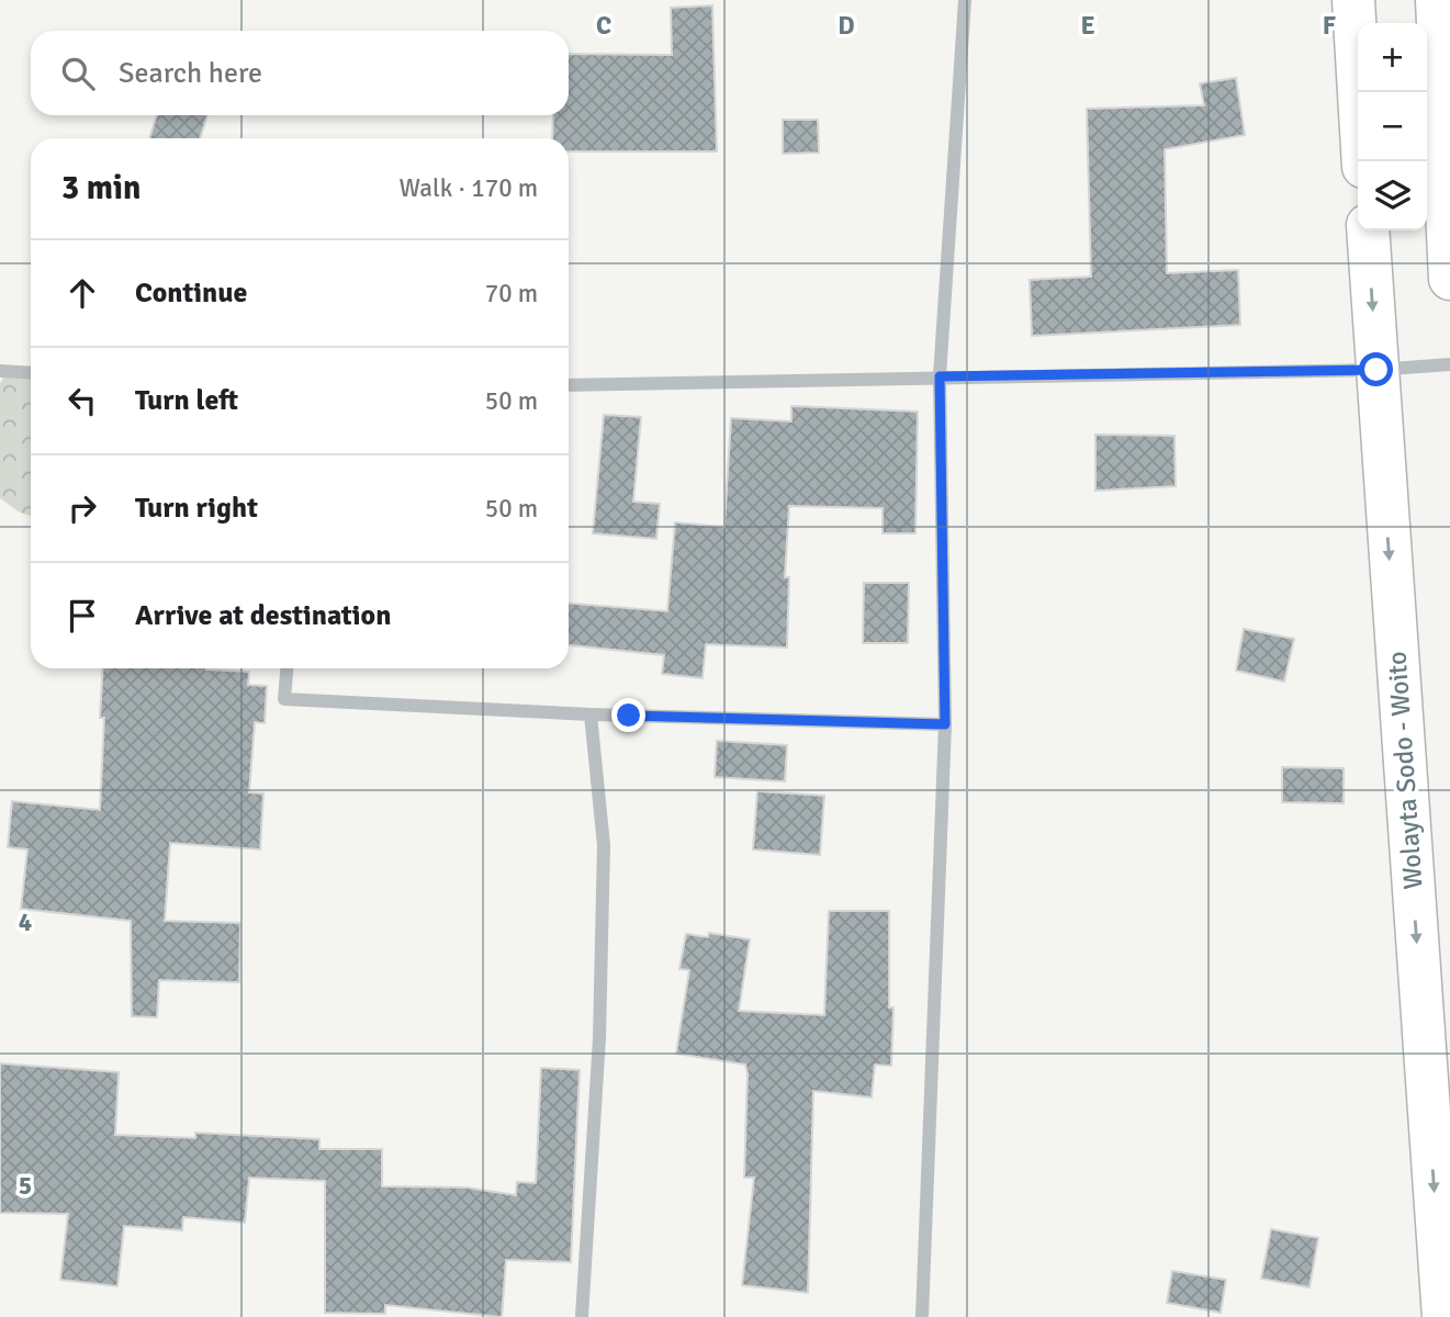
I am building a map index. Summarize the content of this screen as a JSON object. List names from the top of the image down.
{
  "streets": {
    "highway": ["Wolayta Sodo - Woito"]
  },
  "one_way": ["Wolayta Sodo - Woito"],
  "page": {
    "map_buttons": ["+", "−"],
    "search": "Search here",
    "heading": ["3 min", "Walk · 170 m"],
    "list": [
      ["Continue", "70 m"],
      ["Turn left", "50 m"],
      ["Turn right", "50 m"],
      "Arrive at destination"
    ]
  },
  "grid": {
    "columns": [
      "C",
      "D",
      "E",
      "F"
    ],
    "rows": ["4", "5"]
  }
}
